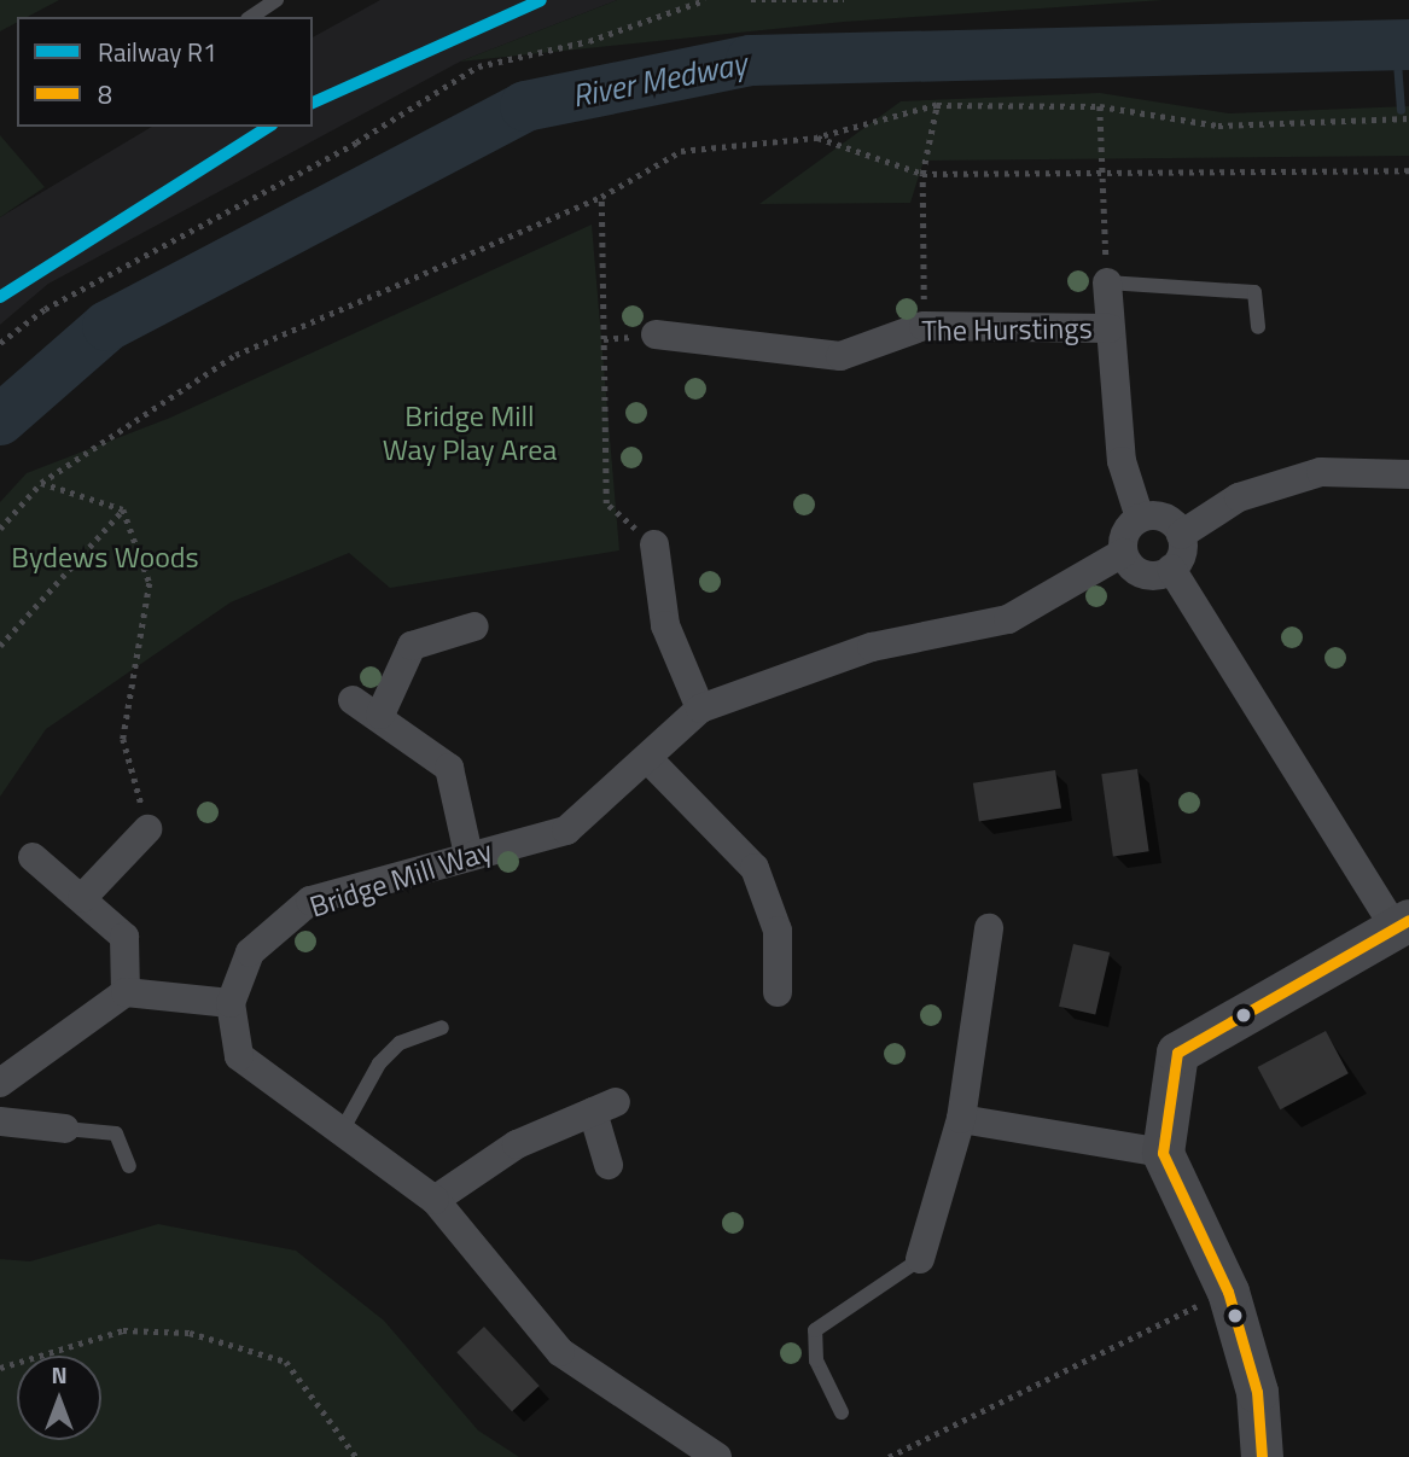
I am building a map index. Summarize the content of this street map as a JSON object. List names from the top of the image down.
{
  "streets": {
    "street": ["The Hurstings", "Bridge Mill Way"]
  },
  "water": ["River Medway"],
  "parks": ["Bridge Mill Way Play Area", "Bydews Woods"],
  "lines": ["rail line R1", "transit line 8"],
  "legend": ["Railway R1", "8"],
  "north": "top"
}
